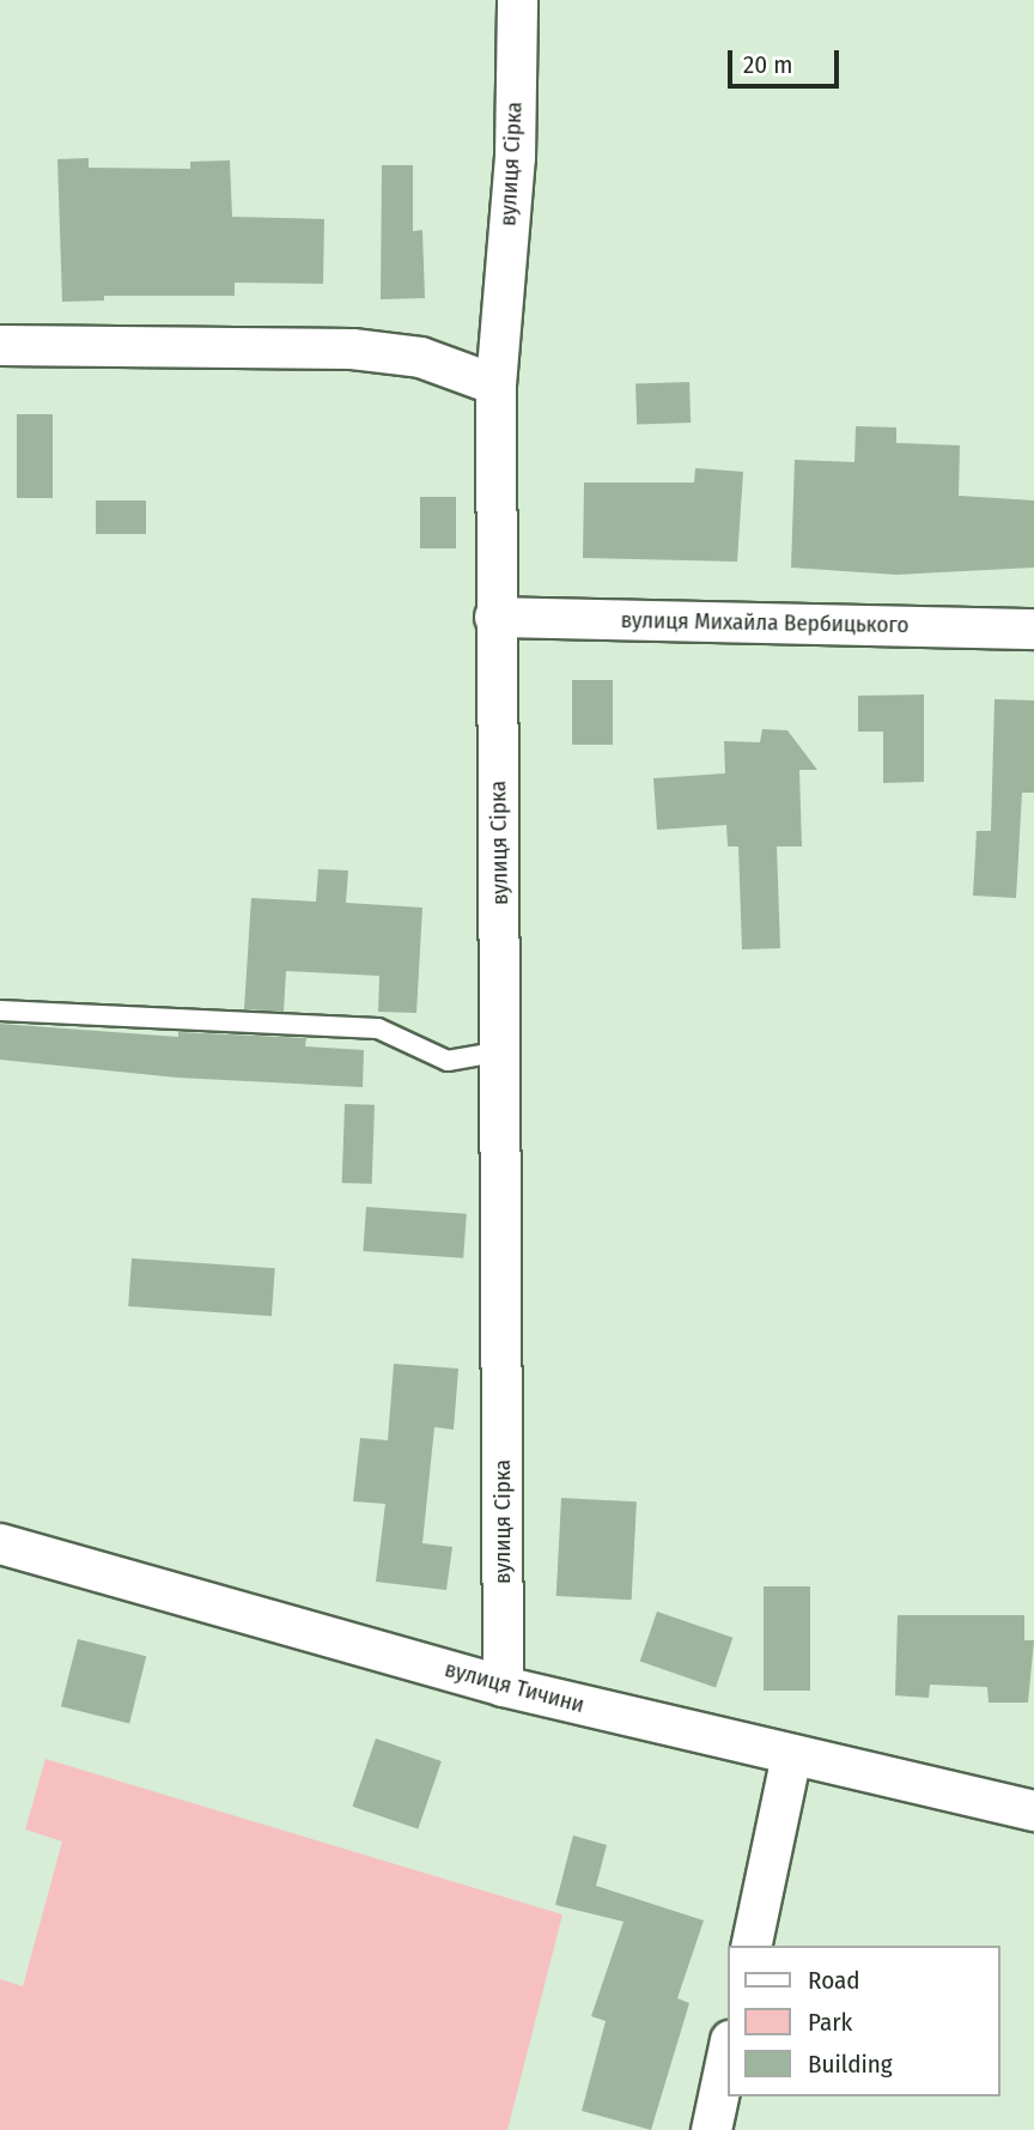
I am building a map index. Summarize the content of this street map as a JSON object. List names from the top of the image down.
{
  "streets": {
    "street": ["вулиця Сірка", "вулиця Михайла Вербицького", "вулиця Тичини"]
  },
  "crossings": [
    ["вулиця Сірка", "вулиця Михайла Вербицького"],
    ["вулиця Сірка", "вулиця Тичини"]
  ],
  "legend": ["Road", "Park", "Building"],
  "scale_bar": "20 m"
}
